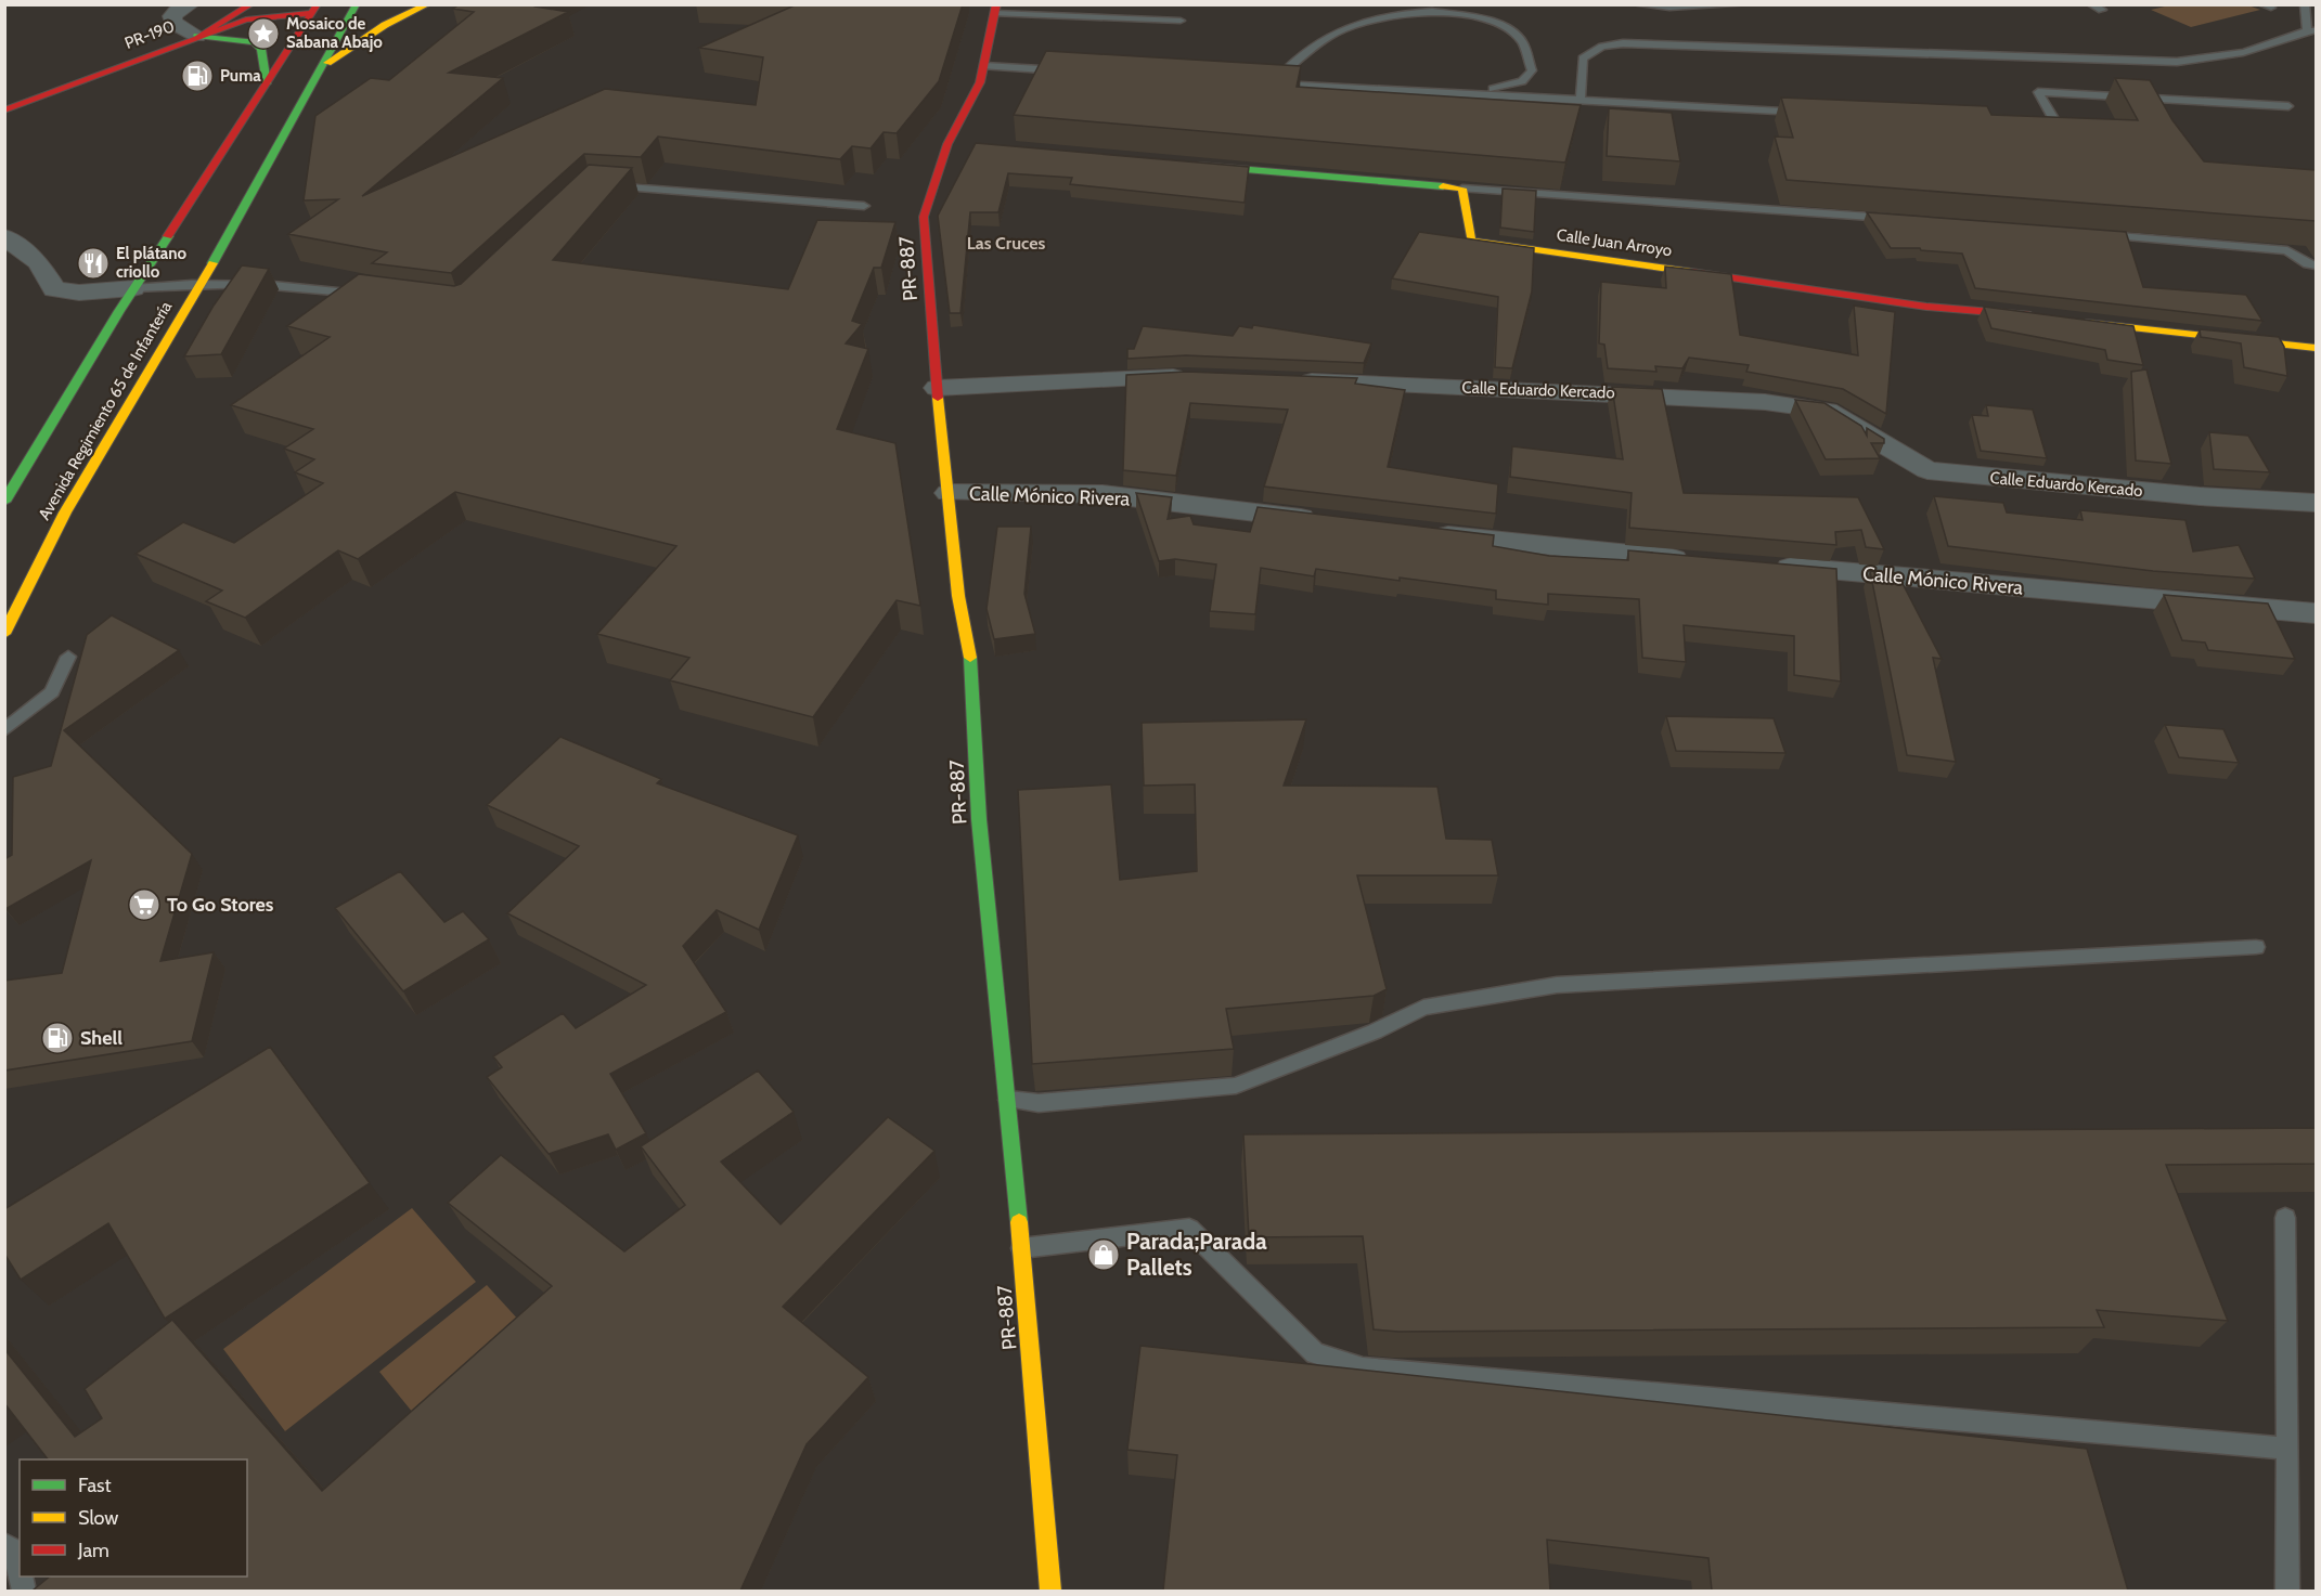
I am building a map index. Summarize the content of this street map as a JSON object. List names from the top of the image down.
{
  "streets": {
    "main road": [
      "PR-190",
      "Calle Juan Arroyo",
      "PR-887",
      "Avenida Regimiento 65 de Infantería"
    ],
    "street": ["Calle Eduardo Kercado", "Calle Mónico Rivera"]
  },
  "crossings": [
    ["PR-190", "Avenida Regimiento 65 de Infantería"],
    ["PR-887", "Calle Mónico Rivera"]
  ],
  "districts": ["Las Cruces"],
  "places": {
    "place": ["Mosaico de Sabana Abajo"],
    "fuel station": ["Puma", "Shell"],
    "restaurant": ["El plátano criollo"],
    "supermarket": ["To Go Stores"],
    "shop": ["Parada;Parada Pallets"]
  },
  "legend": ["Fast", "Slow", "Jam"]
}
